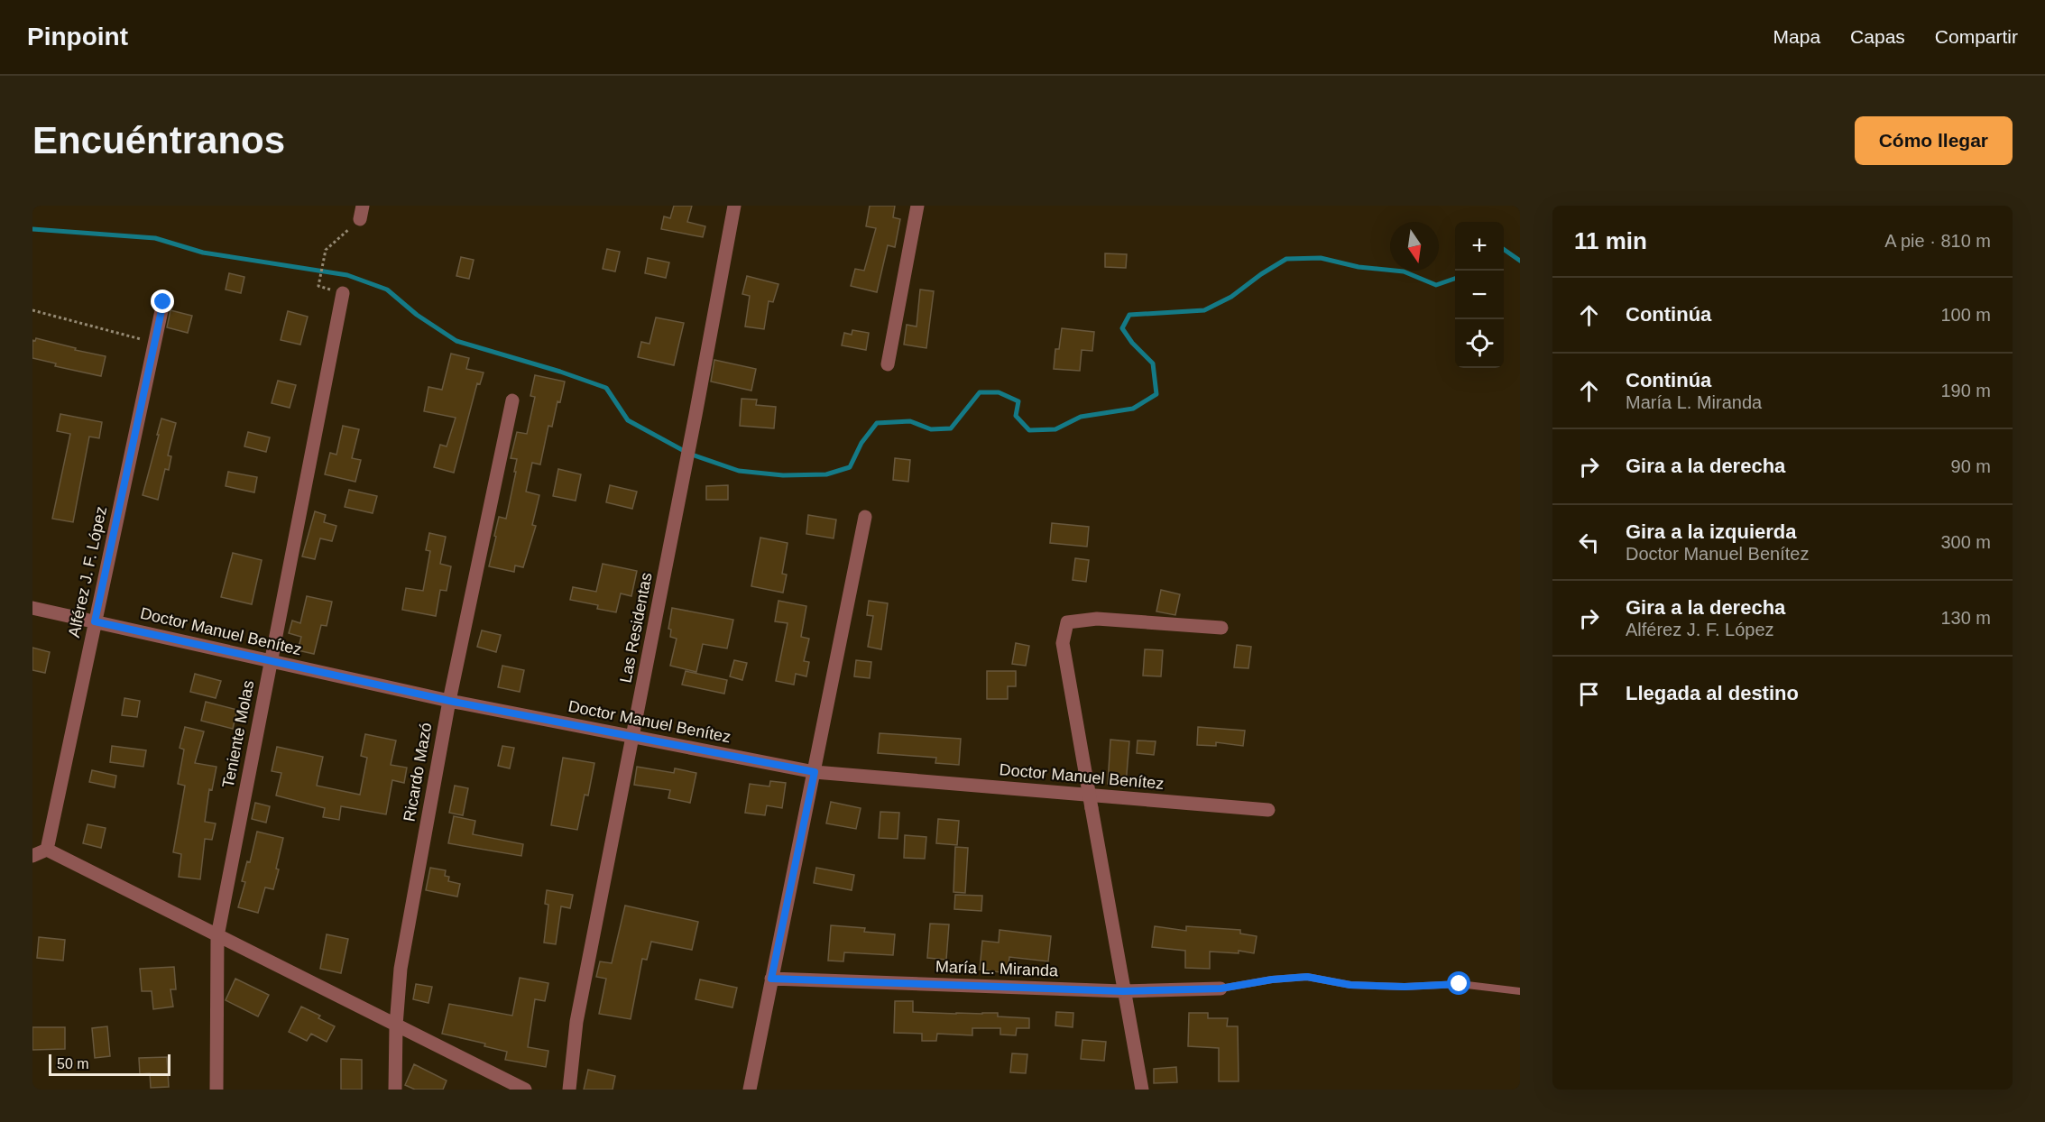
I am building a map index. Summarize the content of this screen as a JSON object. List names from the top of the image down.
{
  "streets": {
    "street": [
      "Alférez J. F. López",
      "Las Residentas",
      "Doctor Manuel Benítez",
      "Teniente Molas",
      "Ricardo Mazó",
      "María L. Miranda"
    ]
  },
  "crossings": [
    ["Alférez J. F. López", "Doctor Manuel Benítez"],
    ["Las Residentas", "Doctor Manuel Benítez"],
    ["Doctor Manuel Benítez", "Teniente Molas"],
    ["Doctor Manuel Benítez", "Ricardo Mazó"]
  ],
  "scale_bar": "50 m",
  "north": "bottom",
  "page": {
    "header": "Pinpoint",
    "nav": ["Mapa", "Capas", "Compartir"],
    "buttons": "Cómo llegar",
    "title": "Encuéntranos",
    "heading": ["11 min", "A pie · 810 m"],
    "map_buttons": ["+", "−"],
    "list": [
      ["Continúa", "100 m"],
      ["Continúa", "María L. Miranda", "190 m"],
      ["Gira a la derecha", "90 m"],
      ["Gira a la izquierda", "Doctor Manuel Benítez", "300 m"],
      ["Gira a la derecha", "Alférez J. F. López", "130 m"],
      "Llegada al destino"
    ],
    "scale": "50 m"
  }
}
